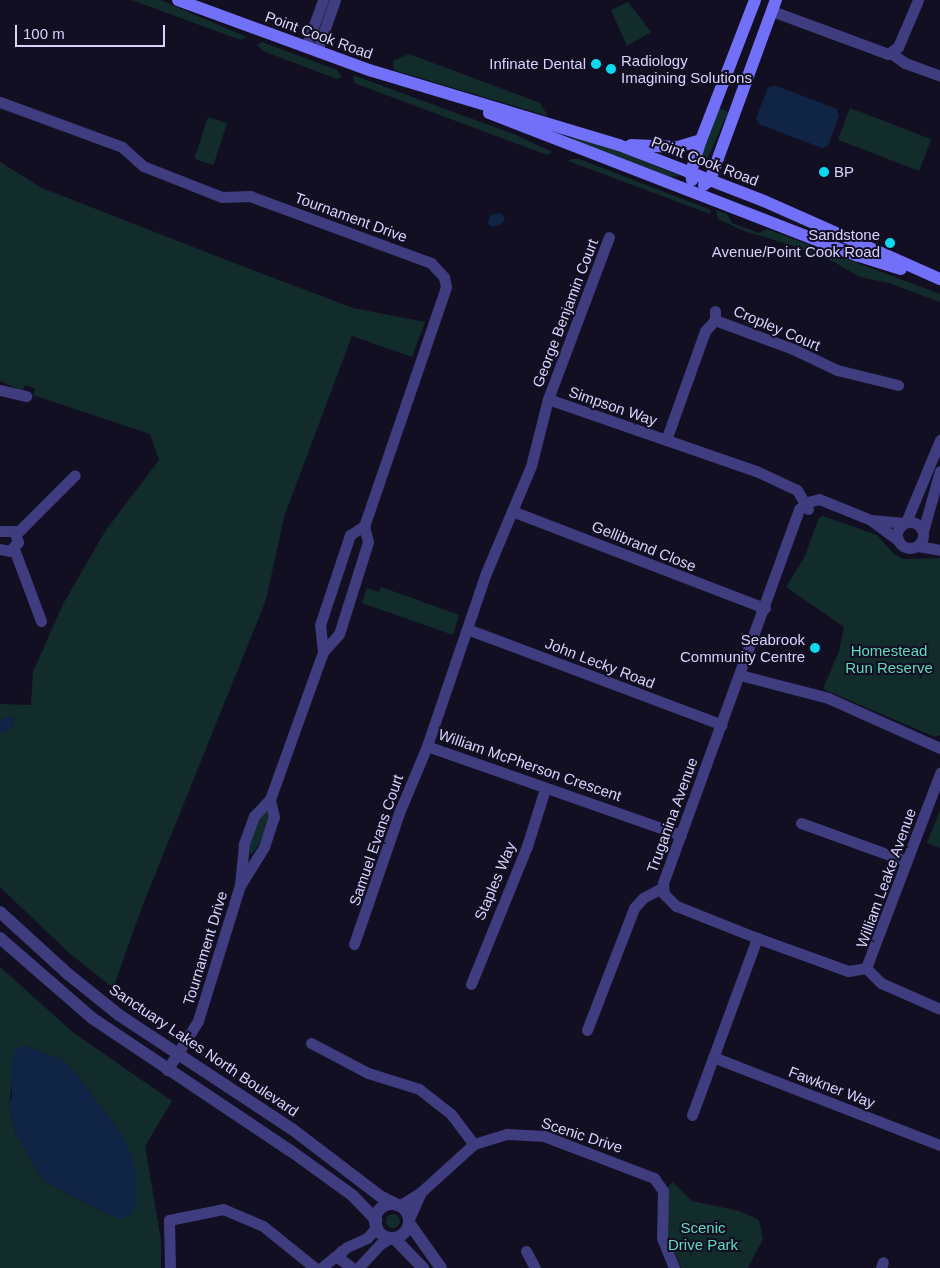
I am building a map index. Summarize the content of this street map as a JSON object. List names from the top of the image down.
{
  "streets": {
    "main road": ["Point Cook Road"],
    "street": [
      "Tournament Drive",
      "George Benjamin Court",
      "Cropley Court",
      "Simpson Way",
      "Gellibrand Close",
      "John Lecky Road",
      "William McPherson Crescent",
      "Truganina Avenue",
      "Samuel Evans Court",
      "William Leake Avenue",
      "Staples Way",
      "Sanctuary Lakes North Boulevard",
      "Fawkner Way",
      "Scenic Drive"
    ]
  },
  "crossings": [
    ["Tournament Drive", "Sanctuary Lakes North Boulevard"],
    ["George Benjamin Court", "Simpson Way"],
    ["Cropley Court", "Simpson Way"],
    ["Simpson Way", "Gellibrand Close"],
    ["Simpson Way", "John Lecky Road"],
    ["Simpson Way", "William McPherson Crescent"],
    ["Simpson Way", "Truganina Avenue"],
    ["Gellibrand Close", "Truganina Avenue"],
    ["John Lecky Road", "William McPherson Crescent"],
    ["John Lecky Road", "Truganina Avenue"],
    ["William McPherson Crescent", "Truganina Avenue"],
    ["William McPherson Crescent", "Samuel Evans Court"],
    ["William McPherson Crescent", "Staples Way"],
    ["Truganina Avenue", "William Leake Avenue"],
    ["Sanctuary Lakes North Boulevard", "Scenic Drive"]
  ],
  "parks": ["Homestead Run Reserve", "Scenic Drive Park"],
  "places": [
    "Infinate Dental",
    "Radiology Imagining Solutions",
    "BP",
    "Sandstone Avenue/Point Cook Road",
    "Seabrook Community Centre"
  ],
  "scale_bar": "100 m"
}
